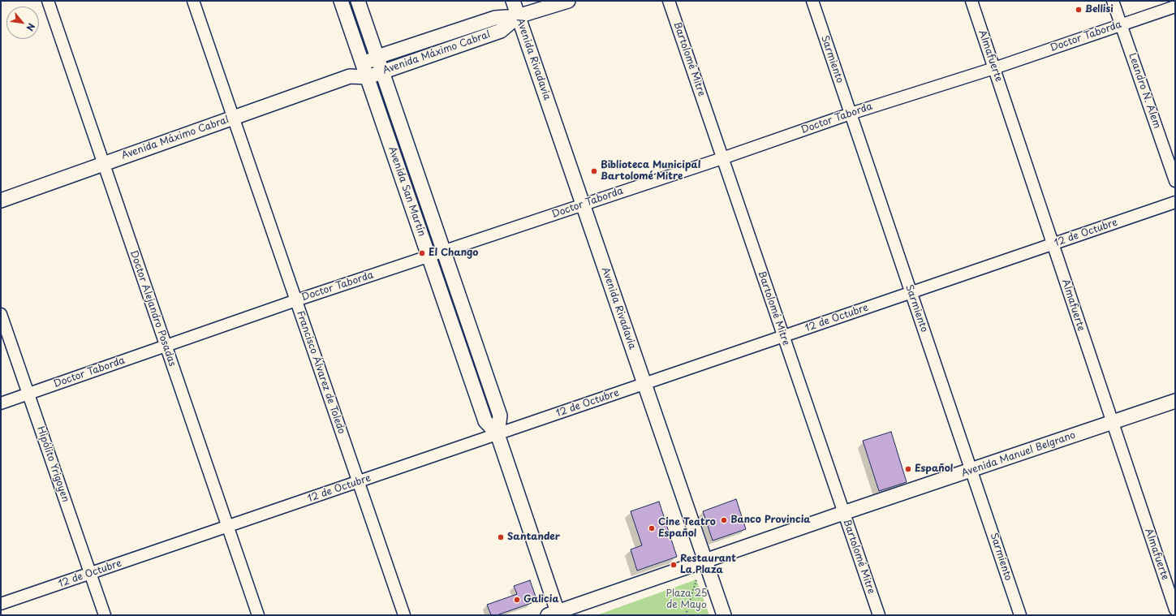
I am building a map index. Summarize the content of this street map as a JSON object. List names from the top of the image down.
{
  "streets": {
    "main road": [
      "Avenida Máximo Cabral",
      "Avenida Rivadavia",
      "Avenida San Martín",
      "Avenida Manuel Belgrano"
    ],
    "street": [
      "Doctor Taborda",
      "Almafuerte",
      "Bartolomé Mitre",
      "Sarmiento",
      "Leandro N. Alem",
      "12 de Octubre",
      "Doctor Alejandro Posadas",
      "Francisco Álvarez de Toledo",
      "Hipólito Yrigoyen"
    ]
  },
  "crossings": [
    ["Doctor Taborda", "Almafuerte"],
    ["Doctor Taborda", "Avenida Rivadavia"],
    ["Doctor Taborda", "Bartolomé Mitre"],
    ["Doctor Taborda", "Sarmiento"],
    ["Doctor Taborda", "Leandro N. Alem"],
    ["Doctor Taborda", "Avenida San Martín"],
    ["Doctor Taborda", "Doctor Alejandro Posadas"],
    ["Doctor Taborda", "Francisco Álvarez de Toledo"],
    ["Doctor Taborda", "Hipólito Yrigoyen"],
    ["Avenida Máximo Cabral", "Avenida Rivadavia"],
    ["Avenida Máximo Cabral", "Avenida San Martín"],
    ["Avenida Máximo Cabral", "Doctor Alejandro Posadas"],
    ["Avenida Máximo Cabral", "Francisco Álvarez de Toledo"],
    ["Almafuerte", "12 de Octubre"],
    ["Almafuerte", "Avenida Manuel Belgrano"],
    ["Avenida Rivadavia", "12 de Octubre"],
    ["Avenida Rivadavia", "Avenida Manuel Belgrano"],
    ["Bartolomé Mitre", "12 de Octubre"],
    ["Bartolomé Mitre", "Avenida Manuel Belgrano"],
    ["Sarmiento", "12 de Octubre"],
    ["Sarmiento", "Avenida Manuel Belgrano"],
    ["Avenida San Martín", "12 de Octubre"],
    ["Avenida San Martín", "Avenida Manuel Belgrano"],
    ["12 de Octubre", "Doctor Alejandro Posadas"],
    ["12 de Octubre", "Francisco Álvarez de Toledo"],
    ["12 de Octubre", "Hipólito Yrigoyen"]
  ],
  "parks": ["Plaza 25 de Mayo"],
  "places": [
    "Bellisi",
    "Biblioteca Municipal Bartolomé Mitre",
    "El Chango",
    "Español",
    "Banco Provincia",
    "Cine Teatro Español",
    "Santander",
    "Restaurant La Plaza",
    "Galicia"
  ],
  "north": "bottom right"
}
